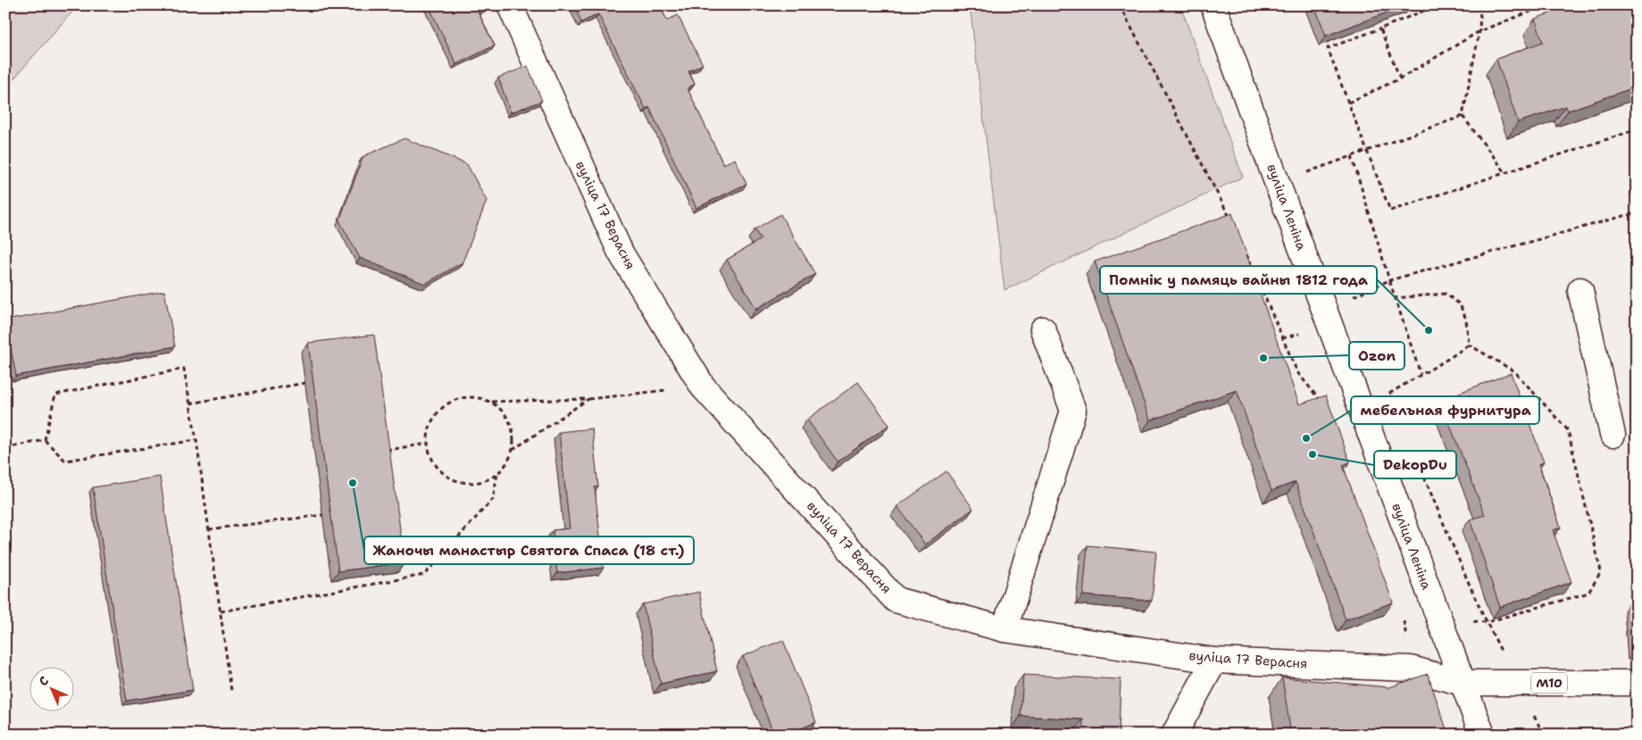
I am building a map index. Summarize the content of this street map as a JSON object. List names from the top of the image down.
{
  "streets": {
    "street": ["вуліца Леніна", "вуліца 17 Верасня", "М10"]
  },
  "crossings": [
    ["вуліца Леніна", "вуліца 17 Верасня"],
    ["вуліца Леніна", "М10"],
    ["вуліца 17 Верасня", "М10"]
  ],
  "places": [
    "Помнік у памяць вайны 1812 года",
    "Ozon",
    "мебелъная фурнитура",
    "DekopDu",
    "Жаночы манастыр Святога Спаса (18 ст.)"
  ],
  "north": "top left"
}
